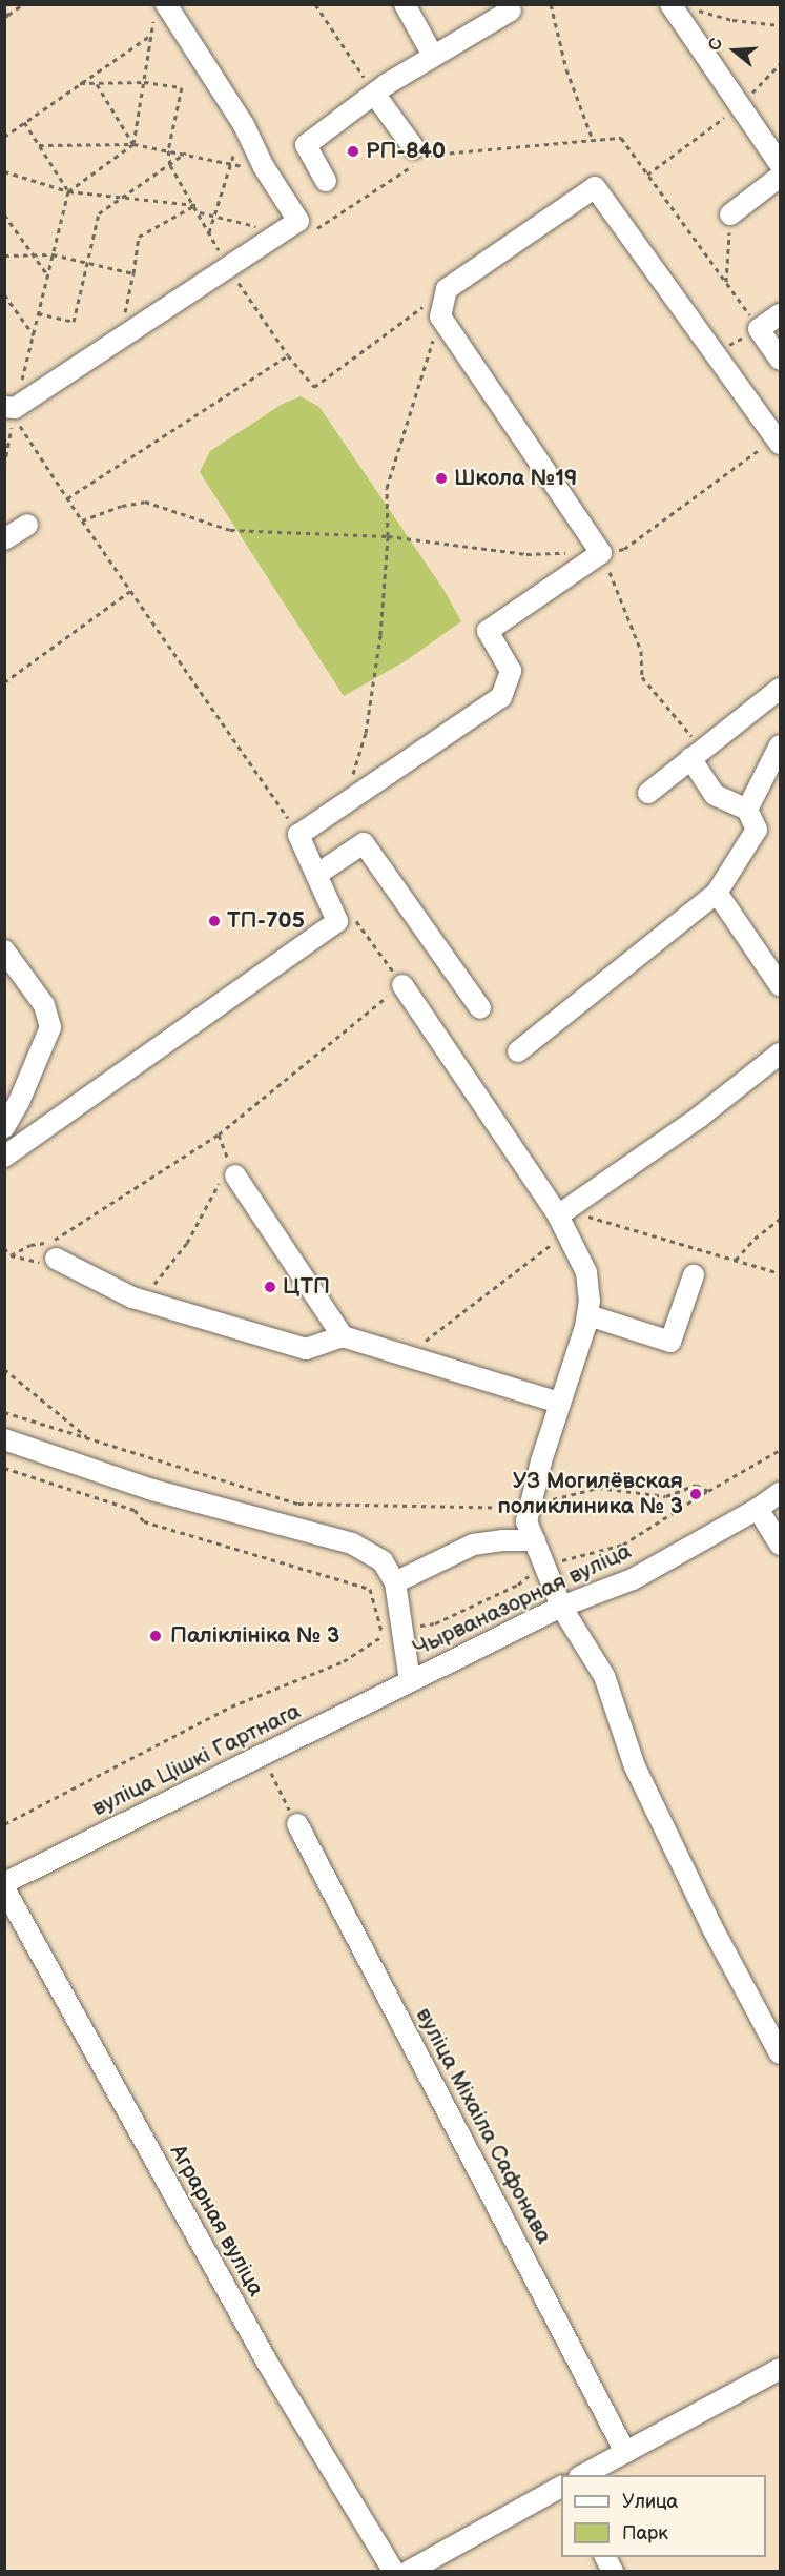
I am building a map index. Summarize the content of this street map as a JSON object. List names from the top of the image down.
{
  "streets": {
    "street": [
      "Чырваназорная вуліца",
      "вуліца Цішкі Гартнага",
      "вуліца Міхаіла Сафонава",
      "Аграрная вуліца"
    ]
  },
  "crossings": [
    ["Чырваназорная вуліца", "вуліца Цішкі Гартнага"]
  ],
  "places": [
    "РП-840",
    "Школа №19",
    "ТП-705",
    "ЦТП",
    "УЗ Могилёвская поликлиника № 3",
    "Паліклініка № 3"
  ],
  "legend": ["Улица", "Парк"],
  "north": "left"
}
